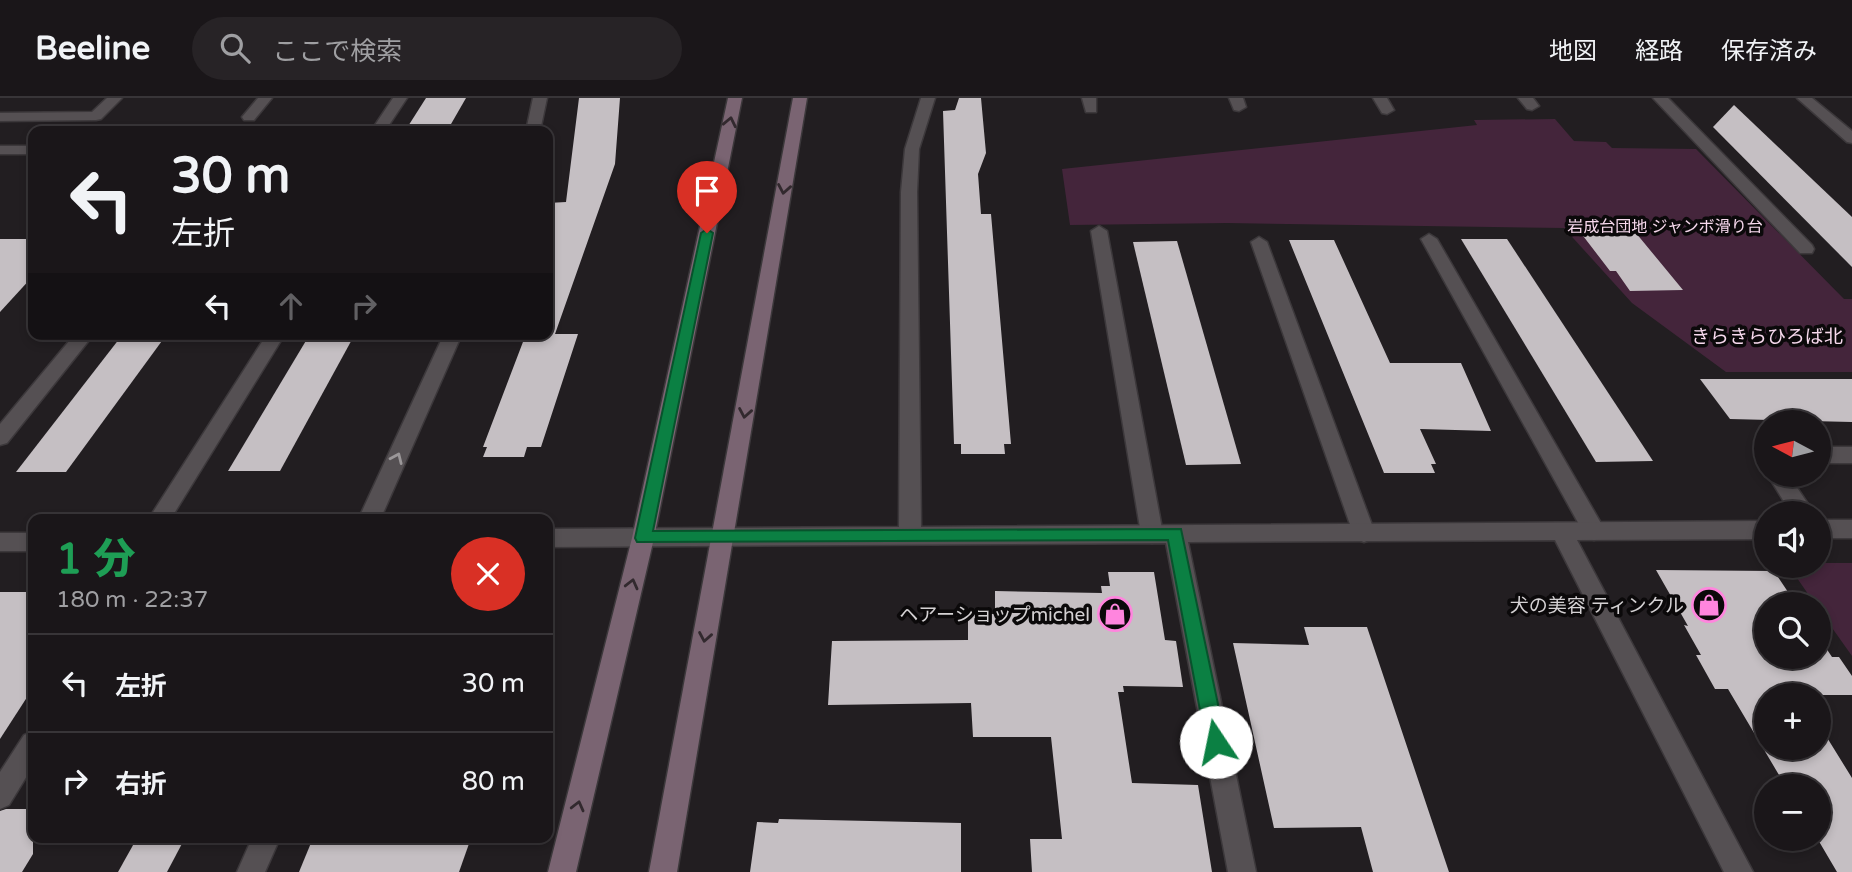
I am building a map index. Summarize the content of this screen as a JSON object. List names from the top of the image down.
{
  "parks": ["岩成台団地 ジャンボ滑り台", "きらきらひろば北"],
  "places": {
    "shop": ["犬の美容 ティンクル", "ヘアーショップmichel"]
  },
  "north": "left",
  "page": {
    "header": "Beeline",
    "search": "ここで検索",
    "nav": ["地図", "経路", "保存済み"],
    "turn": ["30 m", "左折"],
    "map_buttons": ["+", "−"],
    "heading": ["1 分", "180 m · 22:37"],
    "list": [
      {
        "name": "左折",
        "value": "30 m"
      },
      {
        "name": "右折",
        "value": "80 m"
      }
    ]
  }
}
